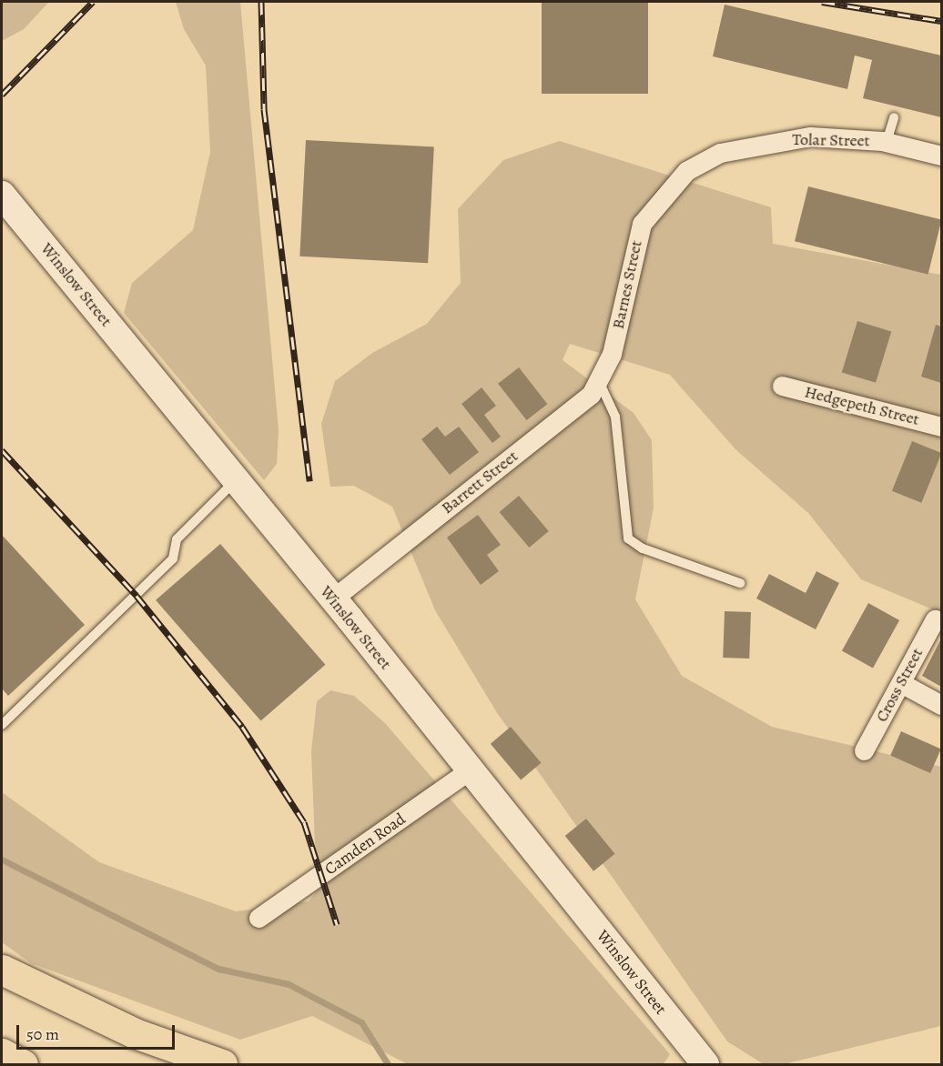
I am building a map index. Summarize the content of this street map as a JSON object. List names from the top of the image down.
{
  "streets": {
    "street": [
      "Tolar Street",
      "Winslow Street",
      "Barnes Street",
      "Hedgepeth Street",
      "Barrett Street",
      "Cross Street",
      "Camden Road"
    ]
  },
  "crossings": [
    ["Tolar Street", "Barnes Street"],
    ["Winslow Street", "Barrett Street"],
    ["Winslow Street", "Camden Road"],
    ["Barnes Street", "Barrett Street"]
  ],
  "scale_bar": "50 m"
}
